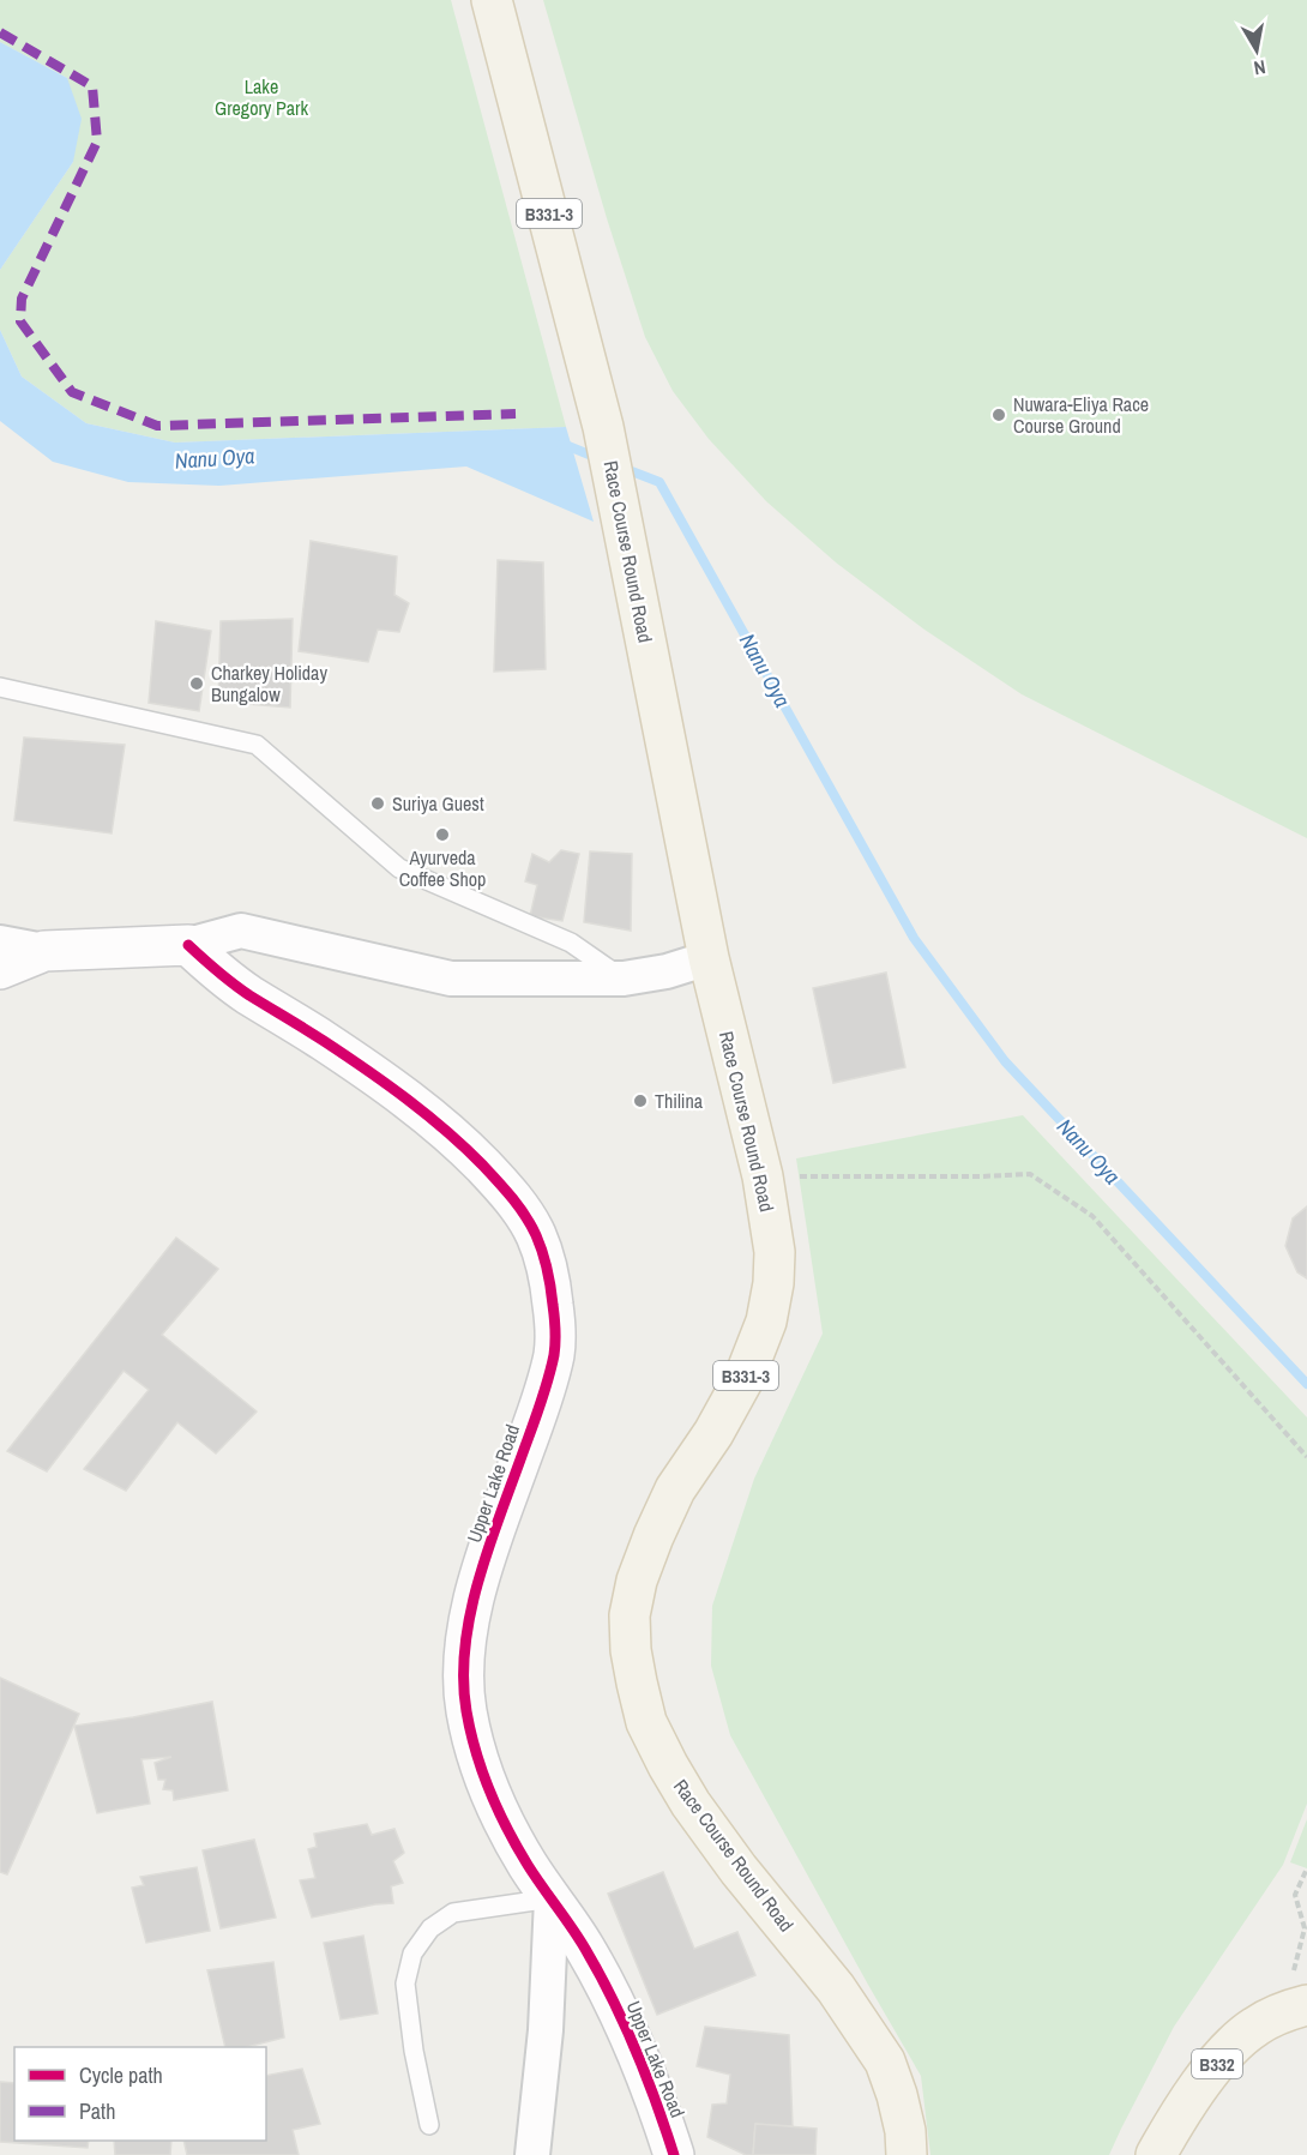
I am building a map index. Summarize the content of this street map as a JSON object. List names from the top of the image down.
{
  "streets": {
    "main road": ["B331-3", "Race Course Round Road", "B332"],
    "street": ["Upper Lake Road"]
  },
  "water": ["Nanu Oya"],
  "parks": ["Lake Gregory Park"],
  "places": [
    "Nuwara-Eliya Race Course Ground",
    "Charkey Holiday Bungalow",
    "Suriya Guest",
    "Ayurveda Coffee Shop",
    "Thilina"
  ],
  "legend": ["Cycle path", "Path"],
  "north": "bottom"
}
